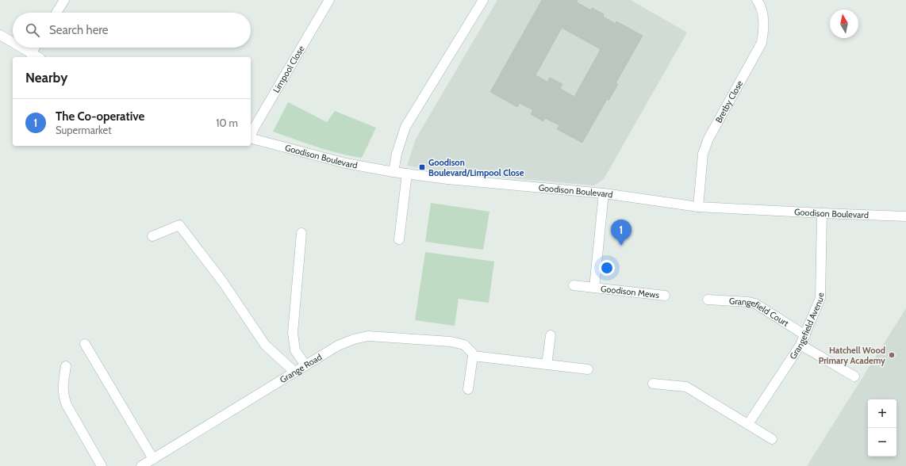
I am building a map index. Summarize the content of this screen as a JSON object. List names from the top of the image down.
{
  "streets": {
    "street": [
      "Limpool Close",
      "Bretby Close",
      "Goodison Boulevard",
      "Goodison Mews",
      "Grangefield Court",
      "Grangefield Avenue",
      "Grange Road"
    ]
  },
  "crossings": [
    ["Bretby Close", "Goodison Boulevard"],
    ["Goodison Boulevard", "Goodison Mews"],
    ["Goodison Boulevard", "Grangefield Avenue"],
    ["Grangefield Court", "Grangefield Avenue"]
  ],
  "places": {
    "transit": ["Goodison Boulevard/Limpool Close"],
    "other": ["Hatchell Wood Primary Academy"]
  },
  "north": "top",
  "page": {
    "search": "Search here",
    "heading": "Nearby",
    "list": [
      {
        "mark": "1",
        "name": "The Co-operative",
        "note": "Supermarket",
        "value": "10 m"
      }
    ],
    "pins": "1",
    "map_buttons": ["+", "−"]
  }
}
